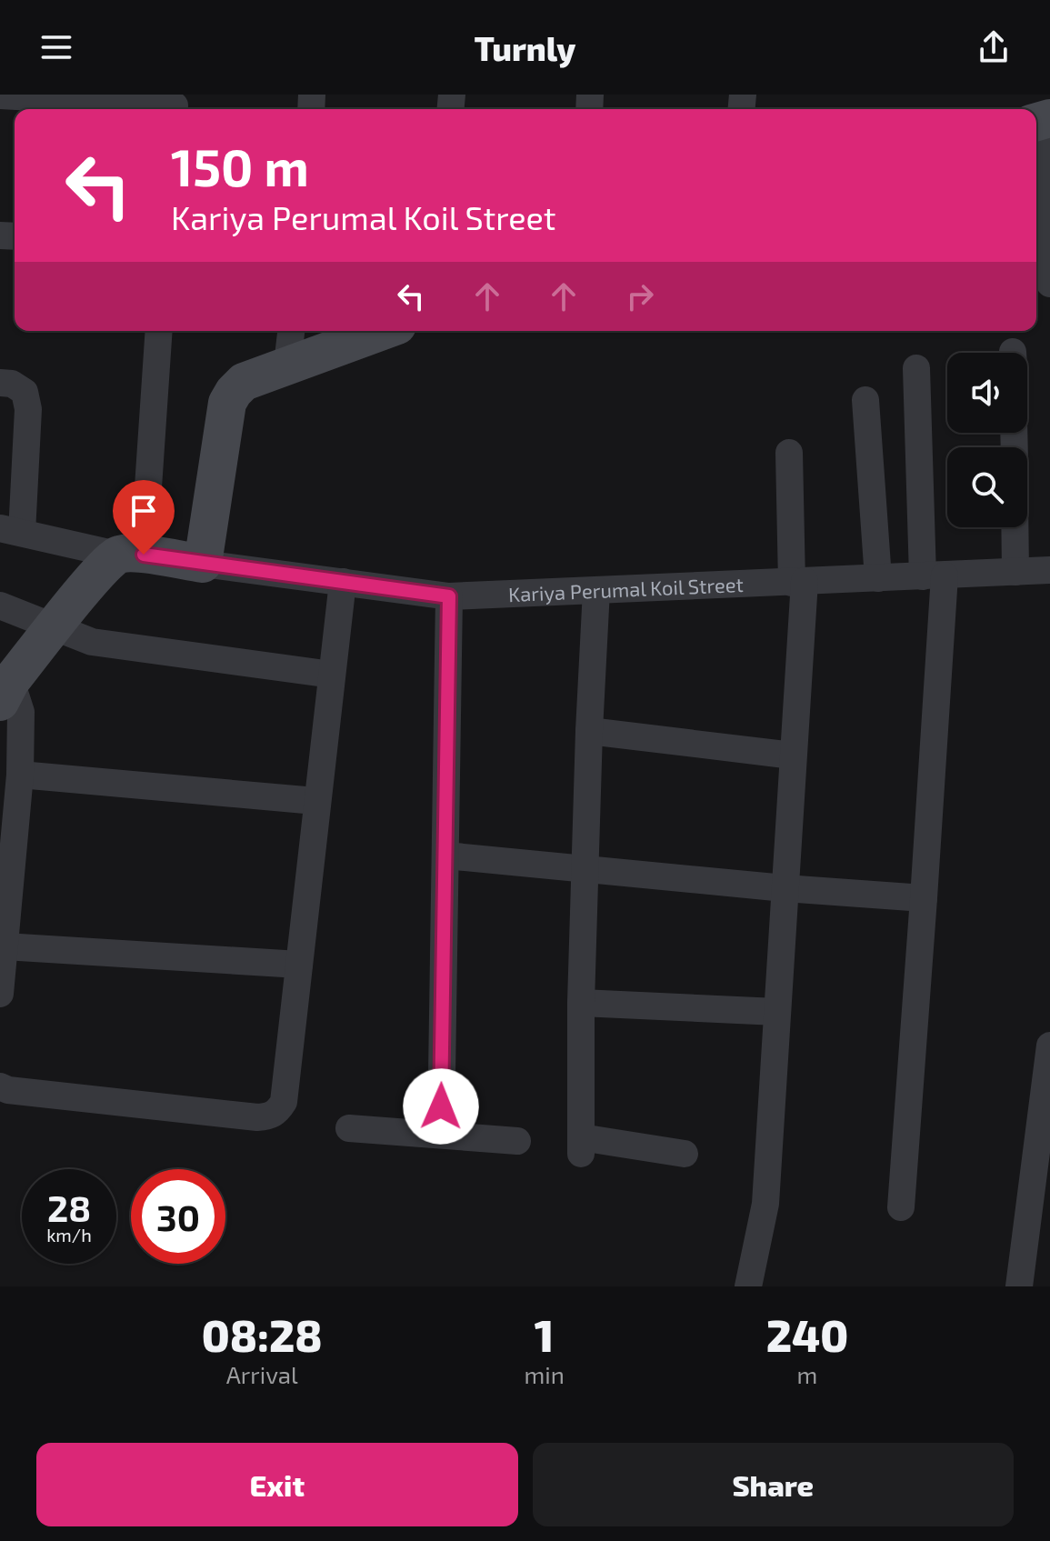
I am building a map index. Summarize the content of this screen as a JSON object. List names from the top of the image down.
{
  "streets": {
    "street": ["Kariya Perumal Koil Street"]
  },
  "page": {
    "header": "Turnly",
    "turn": ["150 m", "Kariya Perumal Koil Street"],
    "speed": "28 km/h",
    "limit": "30",
    "eta": [
      "08:28",
      "Arrival",
      "1",
      "min",
      "240",
      "m"
    ],
    "buttons": ["Exit", "Share"]
  }
}
